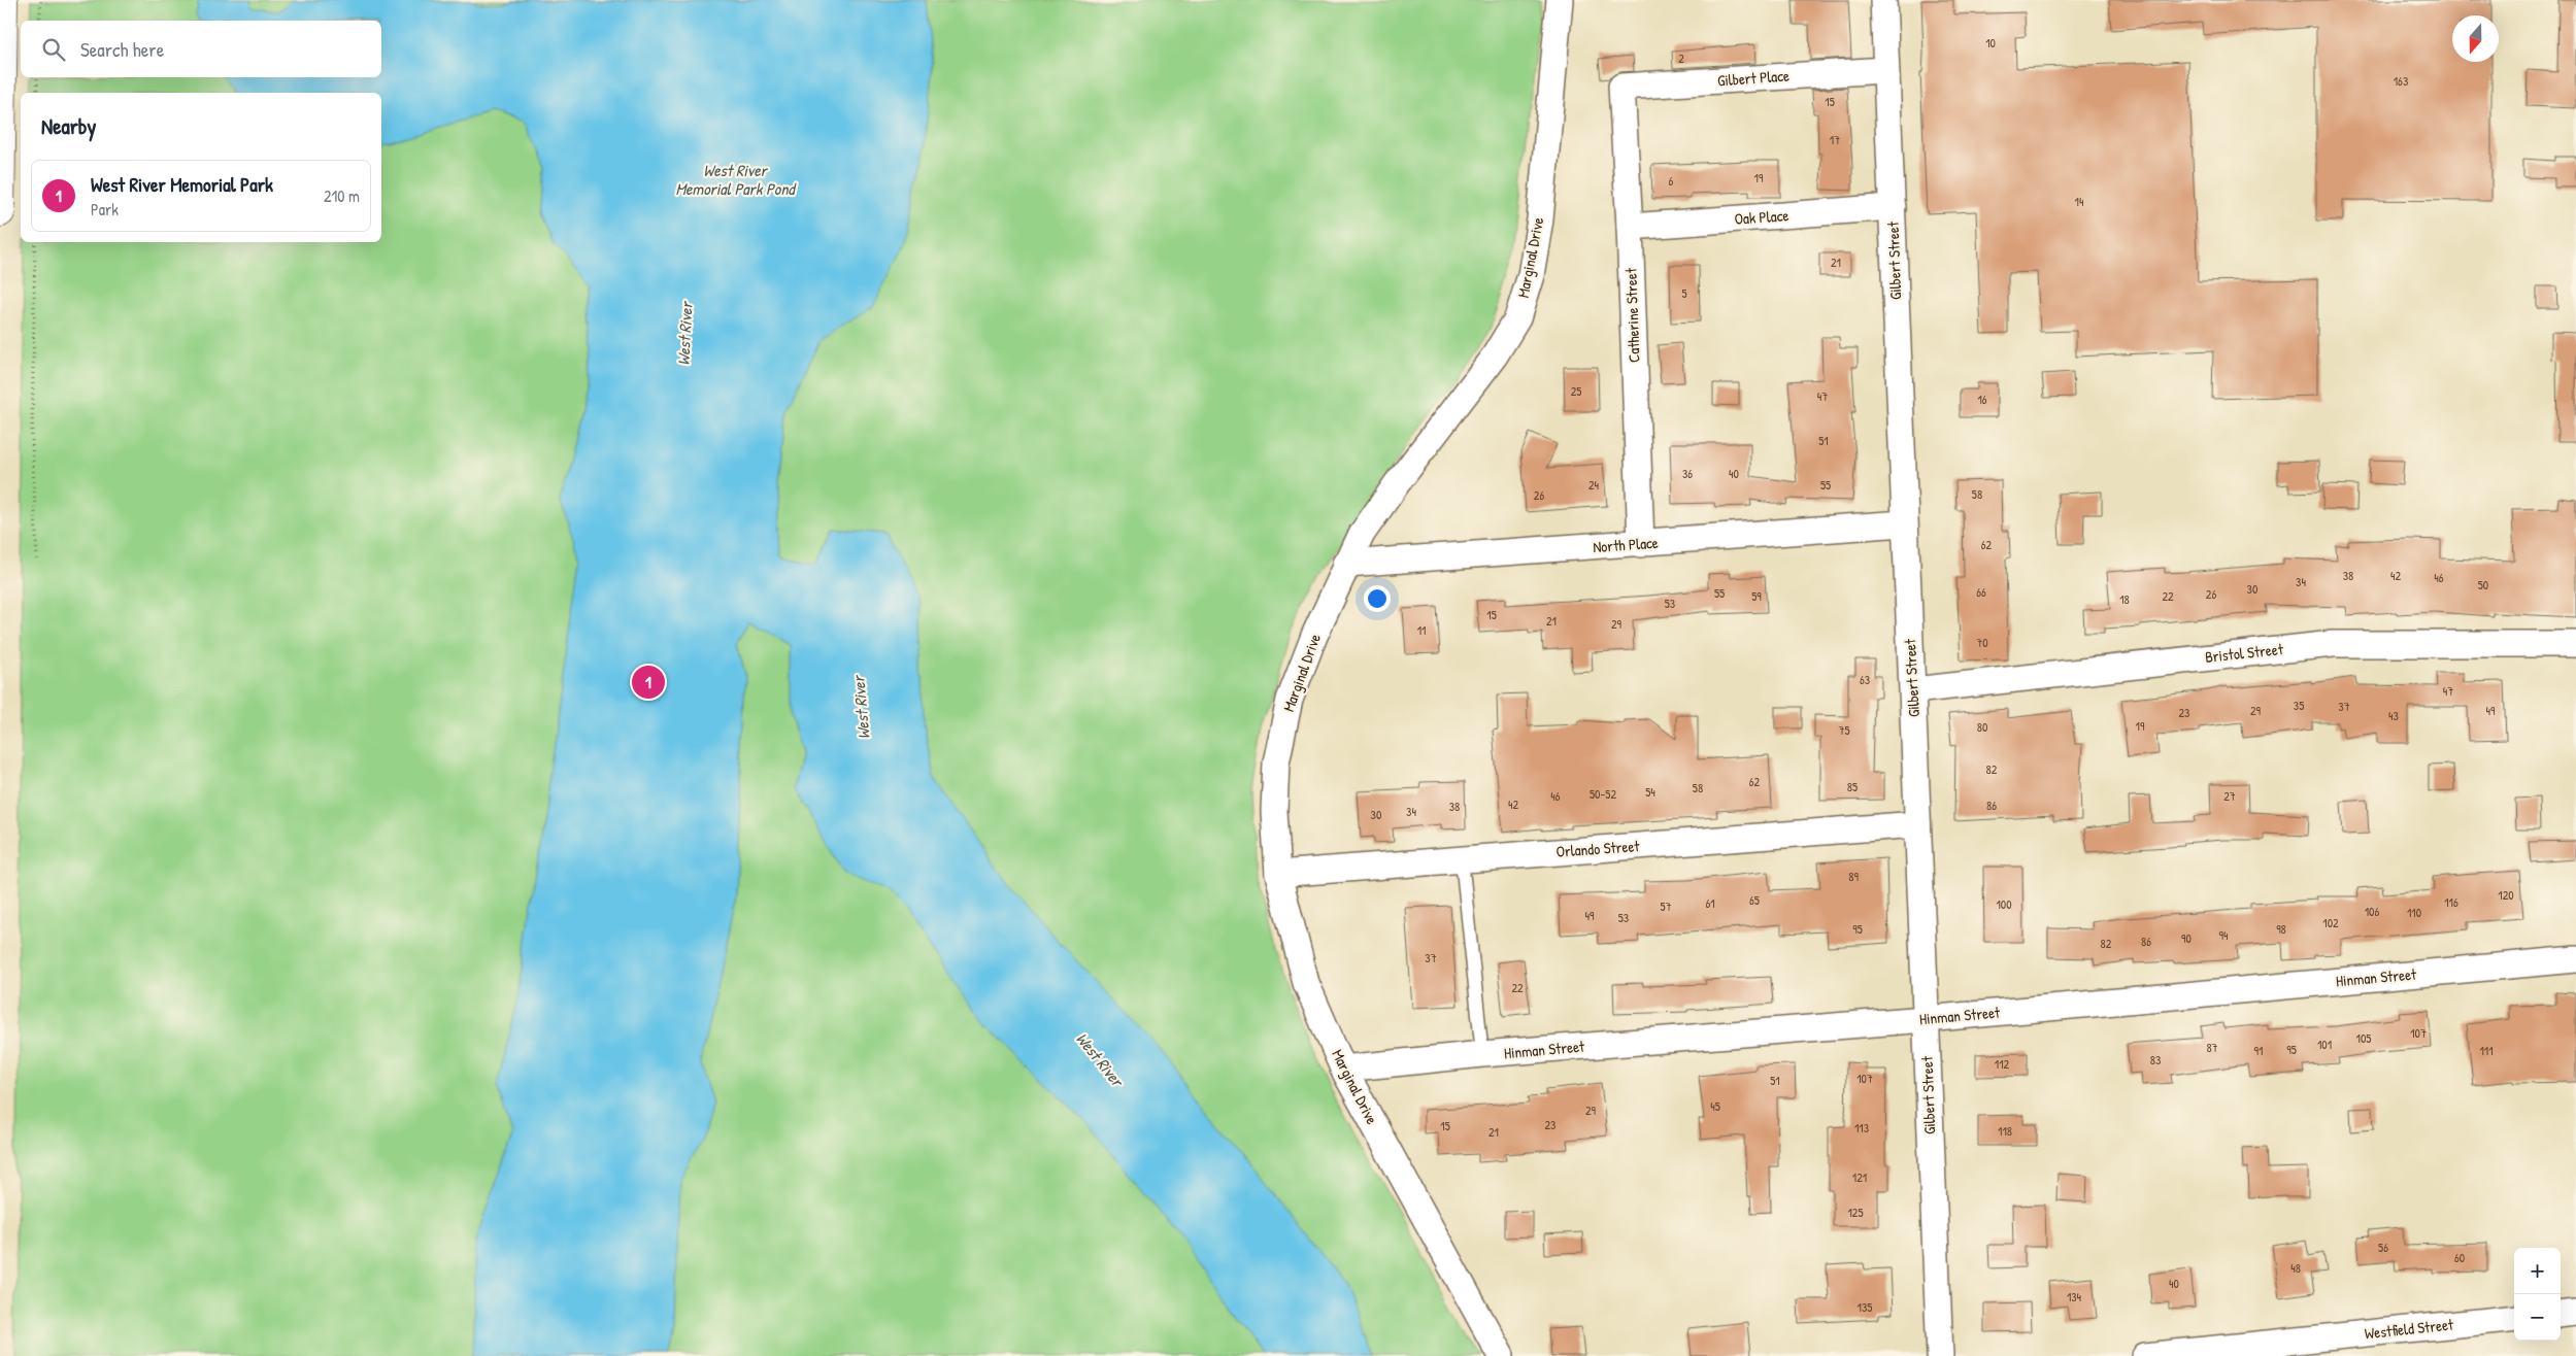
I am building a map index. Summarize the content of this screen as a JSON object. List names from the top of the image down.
{
  "streets": {
    "street": [
      "Gilbert Place",
      "Oak Place",
      "Marginal Drive",
      "Gilbert Street",
      "Catherine Street",
      "North Place",
      "Bristol Street",
      "Orlando Street",
      "Hinman Street",
      "Westfield Street"
    ]
  },
  "crossings": [
    ["Gilbert Place", "Gilbert Street"],
    ["Gilbert Place", "Catherine Street"],
    ["Oak Place", "Gilbert Street"],
    ["Oak Place", "Catherine Street"],
    ["Marginal Drive", "North Place"],
    ["Marginal Drive", "Orlando Street"],
    ["Marginal Drive", "Hinman Street"],
    ["Gilbert Street", "North Place"],
    ["Gilbert Street", "Bristol Street"],
    ["Gilbert Street", "Orlando Street"],
    ["Gilbert Street", "Hinman Street"],
    ["Catherine Street", "North Place"]
  ],
  "water": ["West River Memorial Park Pond", "West River"],
  "house_numbers": [
    "10",
    "2",
    "163",
    "15",
    "17",
    "19",
    "6",
    "14",
    "21",
    "5",
    "25",
    "47",
    "16",
    "51",
    "36",
    "40",
    "24",
    "55",
    "58",
    "26",
    "62",
    "38",
    "42",
    "46",
    "34",
    "50",
    "30",
    "66",
    "55",
    "26",
    "59",
    "22",
    "18",
    "53",
    "15",
    "21",
    "29",
    "11",
    "70",
    "63",
    "47",
    "35",
    "37",
    "29",
    "49",
    "23",
    "43",
    "19",
    "80",
    "75",
    "82",
    "62",
    "85",
    "58",
    "54",
    "50-52",
    "46",
    "27",
    "42",
    "86",
    "38",
    "34",
    "30",
    "89",
    "120",
    "65",
    "116",
    "61",
    "100",
    "57",
    "106",
    "110",
    "49",
    "53",
    "102",
    "95",
    "98",
    "94",
    "90",
    "86",
    "82",
    "37",
    "22",
    "107",
    "105",
    "101",
    "87",
    "95",
    "91",
    "111",
    "83",
    "112",
    "107",
    "51",
    "45",
    "29",
    "23",
    "15",
    "113",
    "118",
    "21",
    "121",
    "125",
    "56",
    "60",
    "48",
    "40",
    "134",
    "135"
  ],
  "north": "bottom",
  "page": {
    "search": "Search here",
    "heading": "Nearby",
    "list": [
      {
        "mark": "1",
        "name": "West River Memorial Park",
        "note": "Park",
        "value": "210 m"
      }
    ],
    "pins": "1",
    "map_buttons": ["+", "−"]
  }
}
